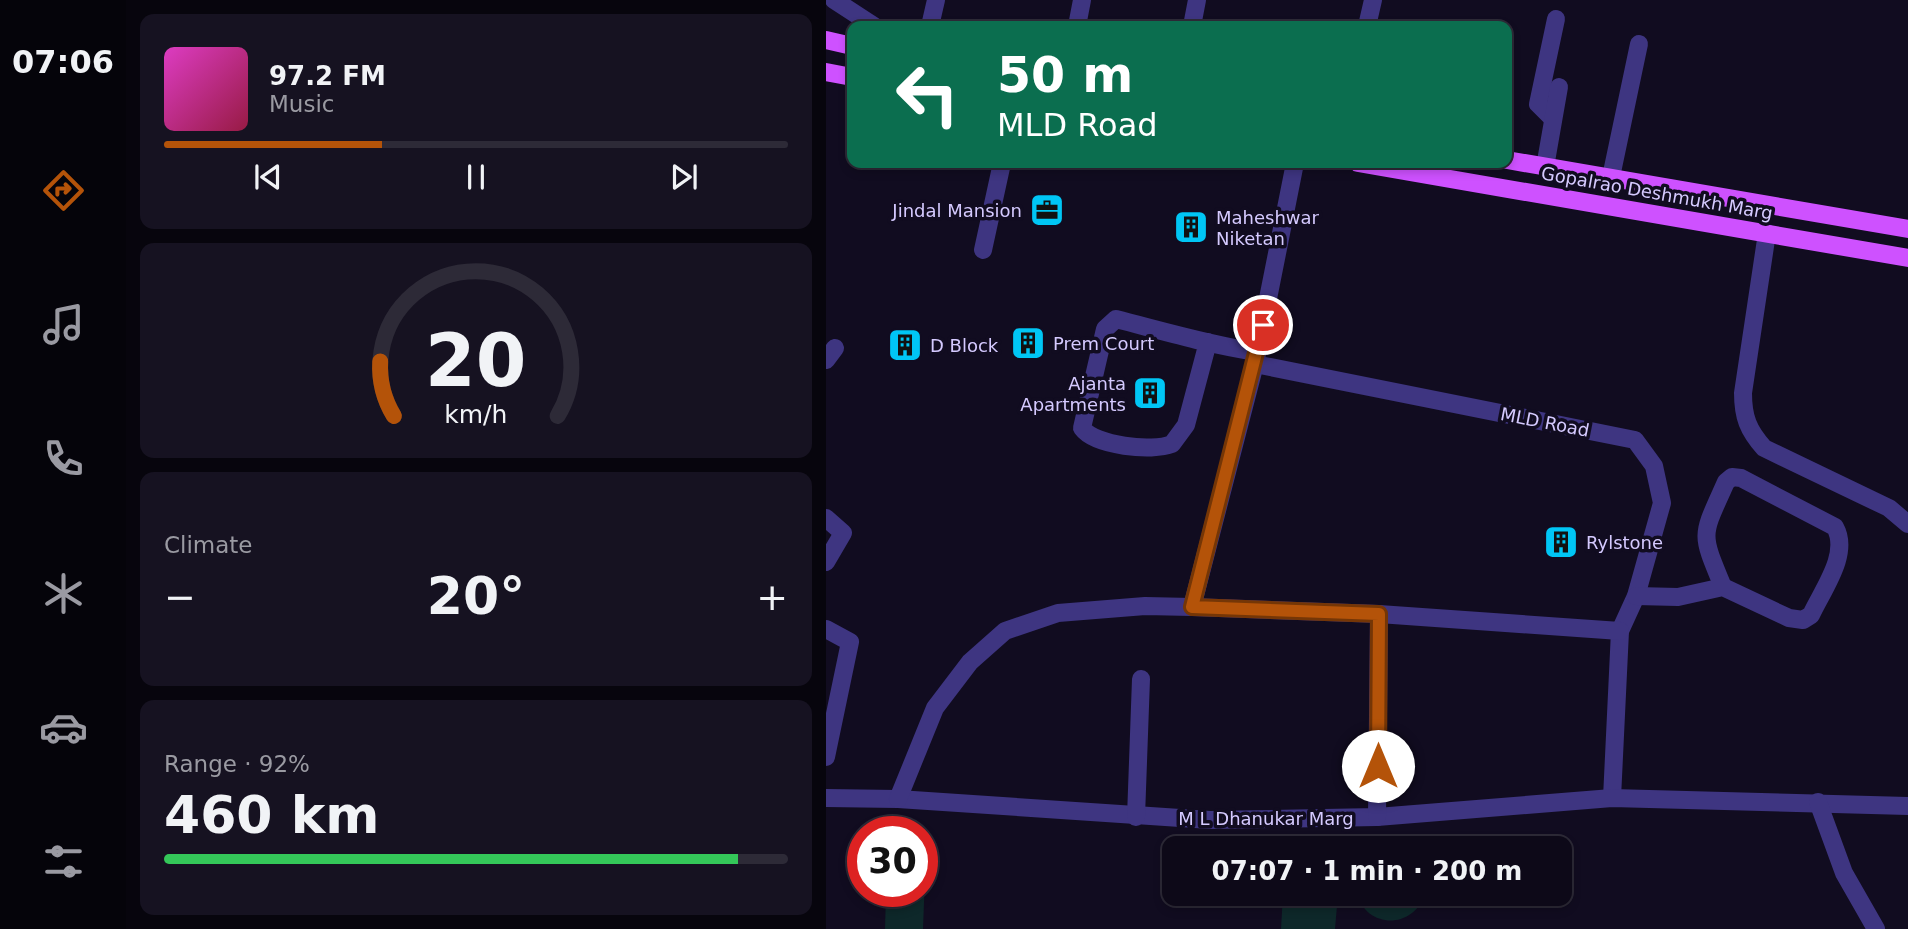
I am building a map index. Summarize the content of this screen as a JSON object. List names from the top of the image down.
{
  "streets": {
    "main road": ["Gopalrao Deshmukh Marg"],
    "street": ["MLD Road", "M L Dhanukar Marg"]
  },
  "crossings": [
    ["MLD Road", "M L Dhanukar Marg"]
  ],
  "places": {
    "office": ["Jindal Mansion"],
    "building": [
      "Maheshwar Niketan",
      "Prem Court",
      "D Block",
      "Ajanta Apartments",
      "Rylstone"
    ]
  },
  "page": {
    "tabs": "07:06",
    "turn": ["50 m", "MLD Road"],
    "song": ["97.2 FM", "Music"],
    "tile": [
      "Climate",
      ["Range · 92%", "460 km"]
    ],
    "heat": ["−", "20°", "+"],
    "limit": "30",
    "trip": "07:07 · 1 min · 200 m",
    "gauge": ["20", "km/h"]
  }
}
